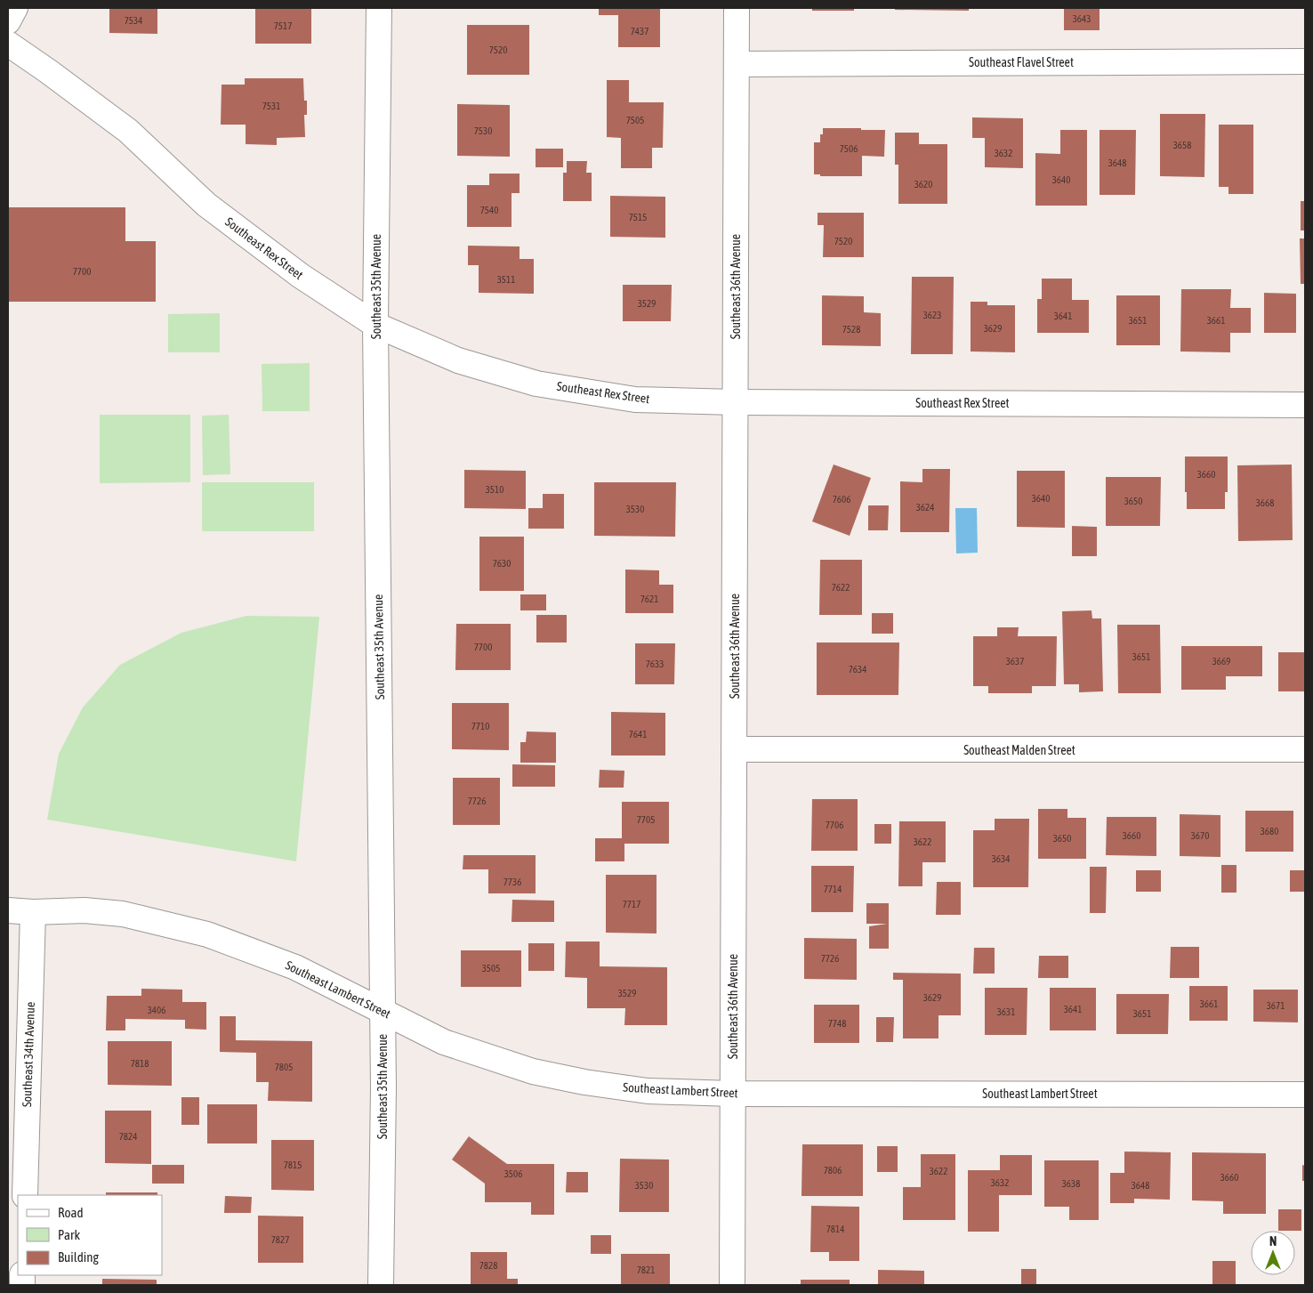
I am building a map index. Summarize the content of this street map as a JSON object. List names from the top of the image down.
{
  "streets": {
    "street": [
      "Southeast Flavel Street",
      "Southeast Rex Street",
      "Southeast 35th Avenue",
      "Southeast 36th Avenue",
      "Southeast Malden Street",
      "Southeast Lambert Street",
      "Southeast 34th Avenue"
    ]
  },
  "crossings": [
    ["Southeast Flavel Street", "Southeast 36th Avenue"],
    ["Southeast Rex Street", "Southeast 35th Avenue"],
    ["Southeast Rex Street", "Southeast 36th Avenue"],
    ["Southeast 35th Avenue", "Southeast Lambert Street"],
    ["Southeast 36th Avenue", "Southeast Malden Street"],
    ["Southeast 36th Avenue", "Southeast Lambert Street"],
    ["Southeast Lambert Street", "Southeast 34th Avenue"]
  ],
  "house_numbers": [
    "3643",
    "7534",
    "7517",
    "7437",
    "7520",
    "7531",
    "7505",
    "7530",
    "3658",
    "7506",
    "3632",
    "3648",
    "3640",
    "3620",
    "7540",
    "7515",
    "7520",
    "7700",
    "3511",
    "3529",
    "3623",
    "3641",
    "3651",
    "3661",
    "3629",
    "7528",
    "3660",
    "3510",
    "3640",
    "7606",
    "3650",
    "3668",
    "3624",
    "3530",
    "7630",
    "7622",
    "7621",
    "7700",
    "3651",
    "3637",
    "3669",
    "7633",
    "7634",
    "7710",
    "7641",
    "7726",
    "7705",
    "7706",
    "3680",
    "3660",
    "3670",
    "3650",
    "3622",
    "3634",
    "7736",
    "7714",
    "7717",
    "7726",
    "3505",
    "3529",
    "3629",
    "3661",
    "3671",
    "3641",
    "3406",
    "3631",
    "3651",
    "7748",
    "7818",
    "7805",
    "7824",
    "7815",
    "7806",
    "3622",
    "3506",
    "3660",
    "3632",
    "3638",
    "3530",
    "3648",
    "7814",
    "7827",
    "7828",
    "7821"
  ],
  "legend": ["Road", "Park", "Building"],
  "north": "top"
}
